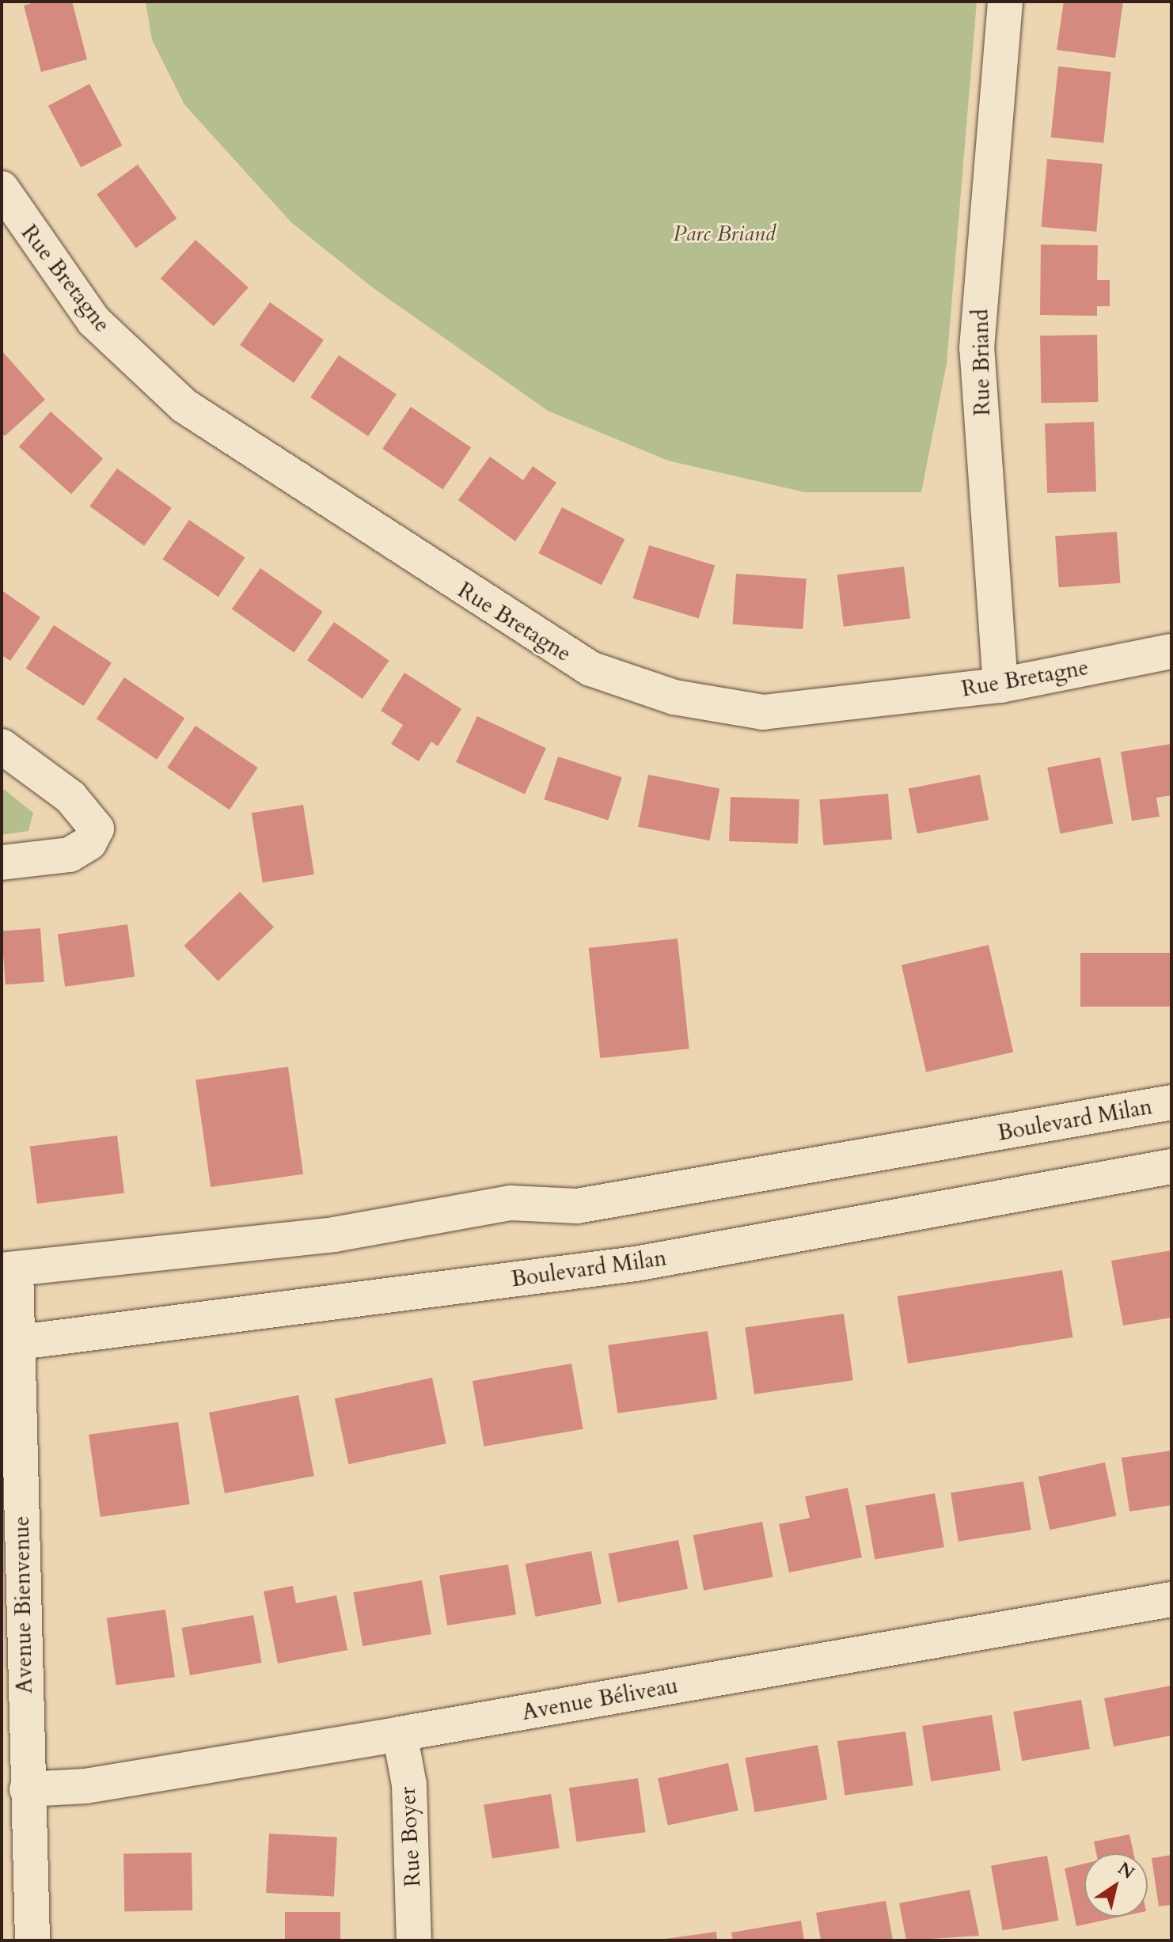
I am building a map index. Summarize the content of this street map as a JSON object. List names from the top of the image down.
{
  "streets": {
    "street": [
      "Rue Bretagne",
      "Rue Briand",
      "Boulevard Milan",
      "Avenue Bienvenue",
      "Avenue Béliveau",
      "Rue Boyer"
    ]
  },
  "crossings": [
    ["Rue Bretagne", "Rue Briand"],
    ["Boulevard Milan", "Avenue Bienvenue"],
    ["Avenue Bienvenue", "Avenue Béliveau"],
    ["Avenue Béliveau", "Rue Boyer"]
  ],
  "parks": ["Parc Briand"],
  "north": "top right"
}
